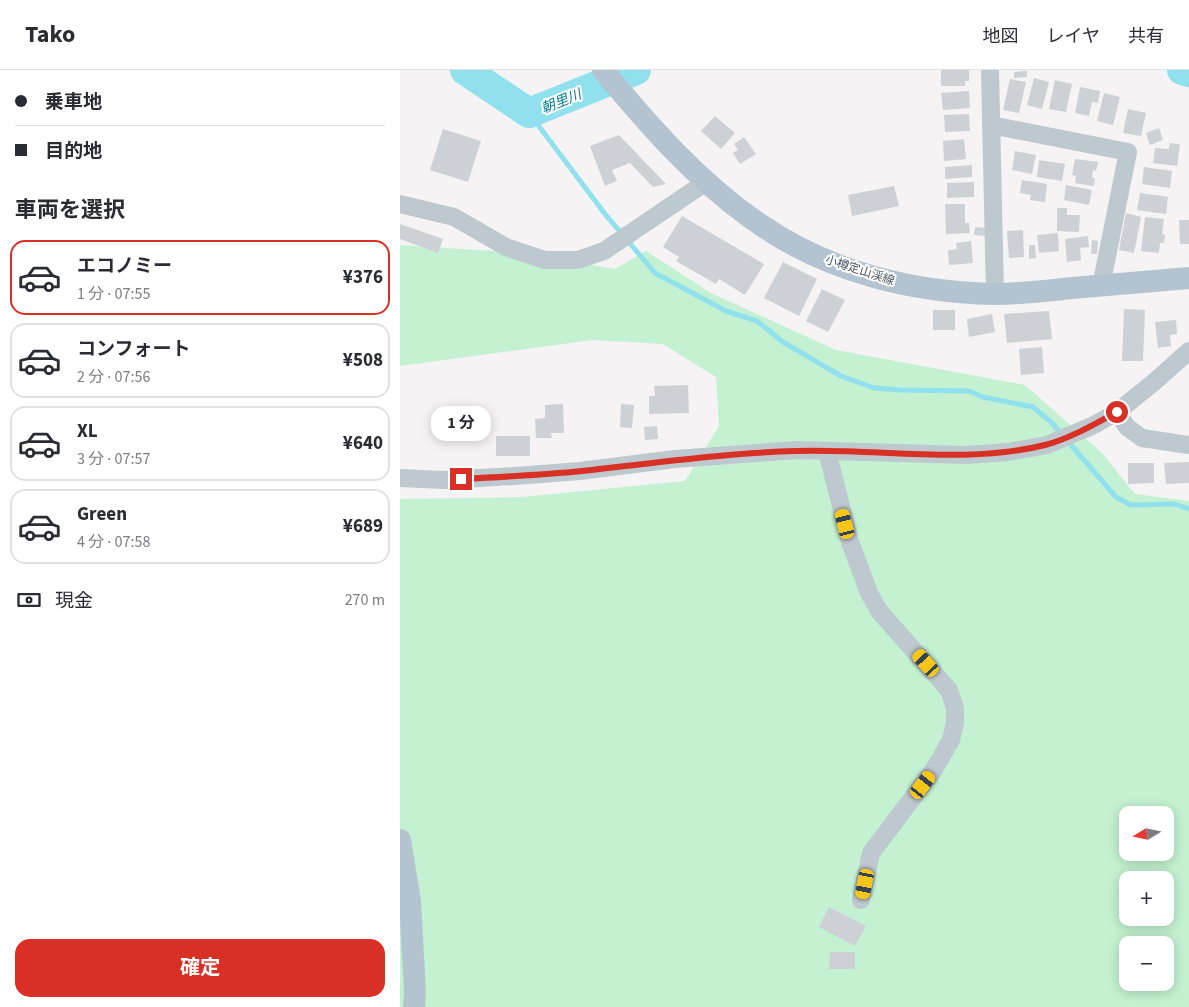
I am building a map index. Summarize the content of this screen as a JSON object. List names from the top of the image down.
{
  "streets": {
    "main road": ["小樽定山渓線"]
  },
  "water": ["朝里川"],
  "north": "left",
  "page": {
    "header": "Tako",
    "nav": ["地図", "レイヤ", "共有"],
    "banner": ["乗車地", "目的地"],
    "heading": "車両を選択",
    "list": [
      {
        "name": "エコノミー",
        "note": "1 分 · 07:55",
        "value": "¥376"
      },
      {
        "name": "コンフォート",
        "note": "2 分 · 07:56",
        "value": "¥508"
      },
      {
        "name": "XL",
        "note": "3 分 · 07:57",
        "value": "¥640"
      },
      {
        "name": "Green",
        "note": "4 分 · 07:58",
        "value": "¥689"
      }
    ],
    "bubble": "1 分",
    "pay": ["現金", "270 m"],
    "map_buttons": ["+", "−"],
    "buttons": "確定"
  }
}
